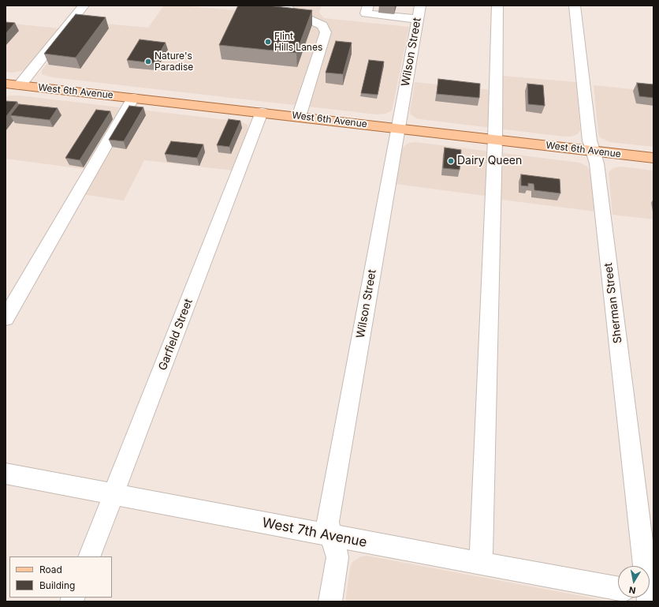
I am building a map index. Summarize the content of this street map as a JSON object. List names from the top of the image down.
{
  "streets": {
    "main road": ["West 6th Avenue"],
    "street": [
      "Wilson Street",
      "Sherman Street",
      "Garfield Street",
      "West 7th Avenue"
    ]
  },
  "crossings": [
    ["Wilson Street", "West 6th Avenue"],
    ["Wilson Street", "West 7th Avenue"],
    ["West 6th Avenue", "Sherman Street"],
    ["West 6th Avenue", "Garfield Street"],
    ["Garfield Street", "West 7th Avenue"]
  ],
  "places": ["Flint Hills Lanes", "Nature's Paradise", "Dairy Queen"],
  "legend": ["Road", "Building"],
  "north": "bottom"
}
